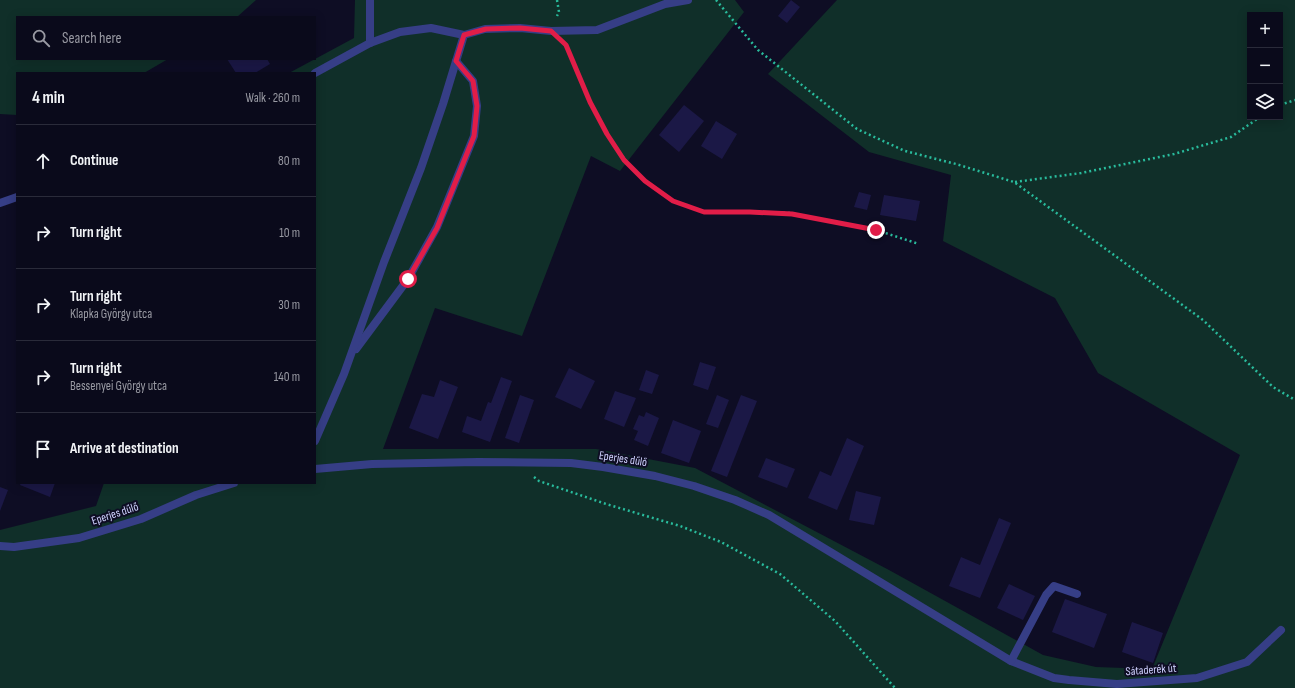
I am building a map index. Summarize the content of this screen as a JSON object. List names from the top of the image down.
{
  "streets": {
    "street": ["Eperjes dűlő", "Sátaderék út"]
  },
  "crossings": [
    ["Eperjes dűlő", "Sátaderék út"]
  ],
  "page": {
    "map_buttons": ["+", "−"],
    "search": "Search here",
    "heading": ["4 min", "Walk · 260 m"],
    "list": [
      ["Continue", "80 m"],
      ["Turn right", "10 m"],
      ["Turn right", "Klapka György utca", "30 m"],
      ["Turn right", "Bessenyei György utca", "140 m"],
      "Arrive at destination"
    ]
  }
}
